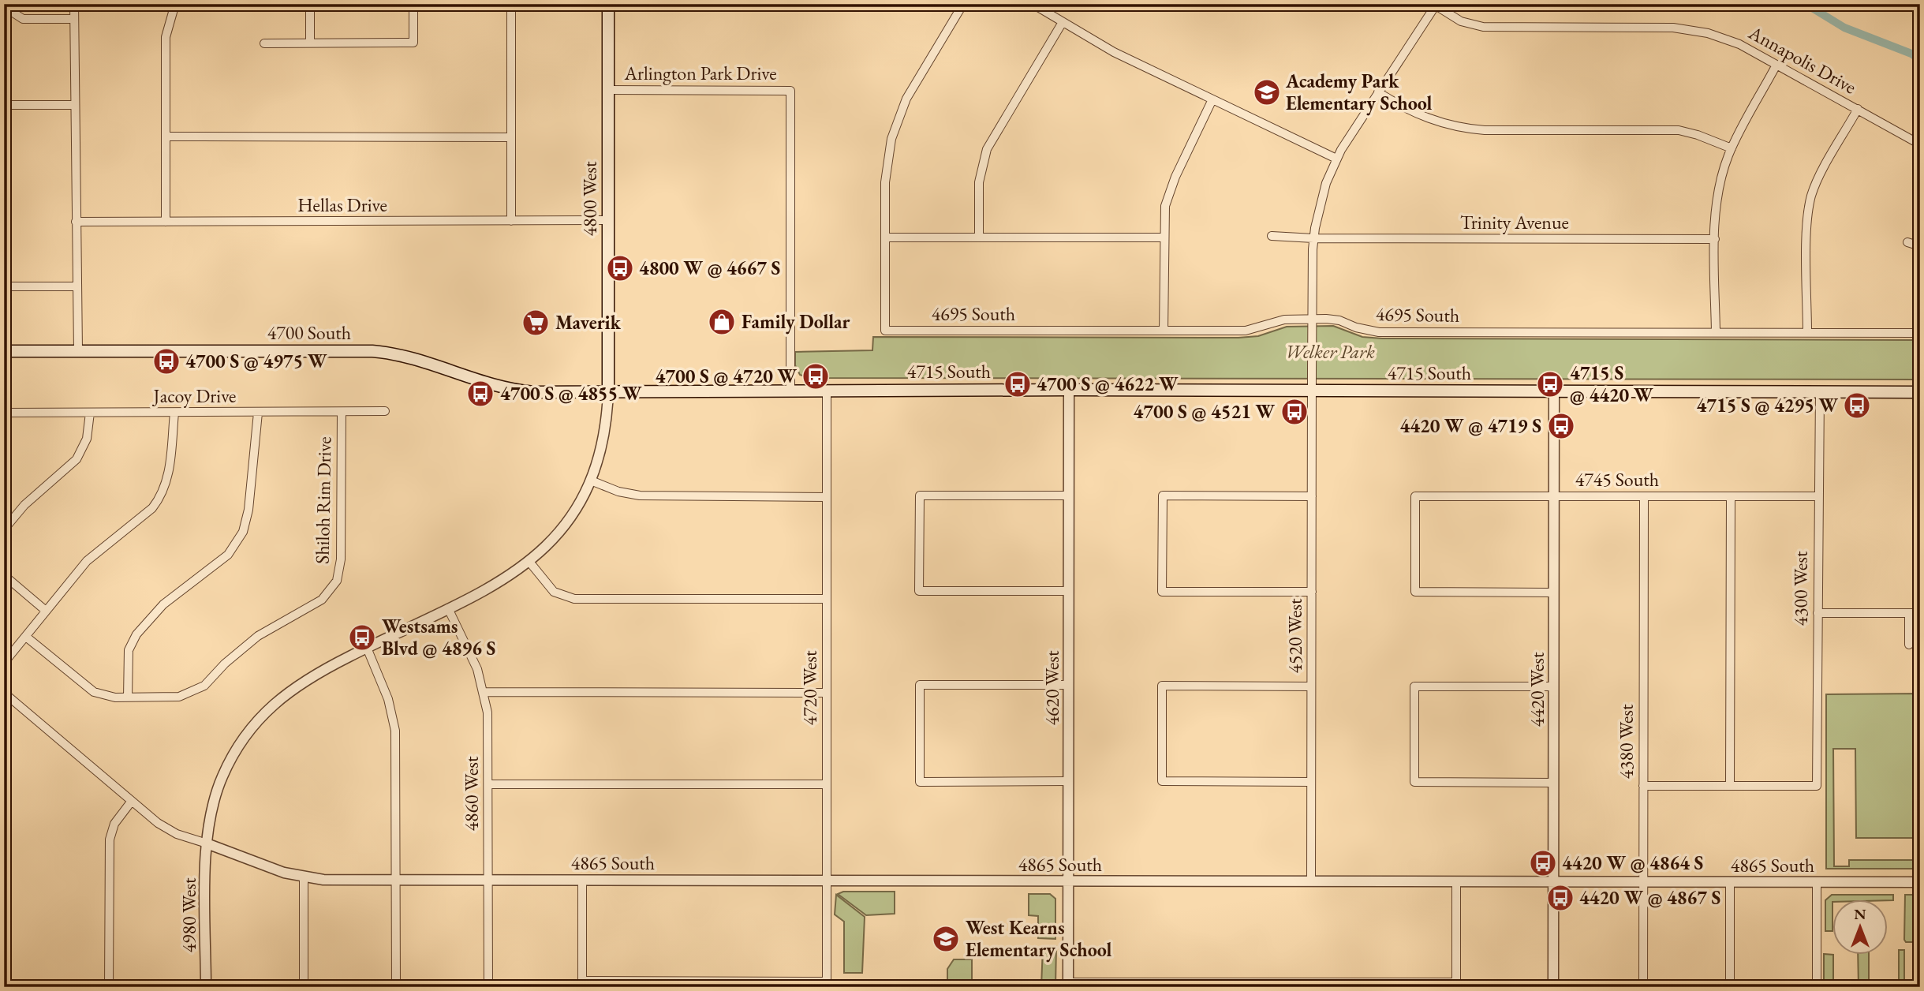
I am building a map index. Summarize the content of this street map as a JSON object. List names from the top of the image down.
{
  "streets": {
    "main road": ["4800 West", "4700 South", "4715 South"],
    "street": [
      "Annapolis Drive",
      "Arlington Park Drive",
      "Hellas Drive",
      "Trinity Avenue",
      "4695 South",
      "Jacoy Drive",
      "4745 South",
      "Shiloh Rim Drive",
      "4300 West",
      "4520 West",
      "4720 West",
      "4620 West",
      "4420 West",
      "4380 West",
      "4860 West",
      "4865 South",
      "4980 West"
    ]
  },
  "crossings": [
    ["Annapolis Drive", "4520 West"],
    ["Arlington Park Drive", "4800 West"],
    ["Arlington Park Drive", "4715 South"],
    ["4800 West", "Hellas Drive"],
    ["4800 West", "4700 South"],
    ["4800 West", "4715 South"],
    ["4800 West", "4980 West"],
    ["Trinity Avenue", "4520 West"],
    ["4695 South", "4520 West"],
    ["4700 South", "4715 South"],
    ["4700 South", "4980 West"],
    ["4715 South", "4300 West"],
    ["4715 South", "4520 West"],
    ["4715 South", "4720 West"],
    ["4715 South", "4620 West"],
    ["4715 South", "4420 West"],
    ["4715 South", "4980 West"],
    ["Jacoy Drive", "Shiloh Rim Drive"],
    ["4745 South", "4300 West"],
    ["4745 South", "4420 West"],
    ["4745 South", "4380 West"],
    ["4520 West", "4865 South"],
    ["4720 West", "4865 South"],
    ["4620 West", "4865 South"],
    ["4420 West", "4865 South"],
    ["4380 West", "4865 South"],
    ["4860 West", "4865 South"],
    ["4860 West", "4980 West"],
    ["4865 South", "4980 West"]
  ],
  "parks": ["Welker Park"],
  "places": {
    "school or university": ["Academy Park Elementary School", "West Kearns Elementary School"],
    "bus stop": [
      "4800 W @ 4667 S",
      "4700 S @ 4975 W",
      "4700 S @ 4720 W",
      "4700 S @ 4622 W",
      "4715 S @ 4420 W",
      "4700 S @ 4855 W",
      "4715 S @ 4295 W",
      "4700 S @ 4521 W",
      "4420 W @ 4719 S",
      "Westsams Blvd @ 4896 S",
      "4420 W @ 4864 S",
      "4420 W @ 4867 S"
    ],
    "shop": ["Family Dollar"],
    "supermarket": ["Maverik"]
  },
  "north": "top"
}
